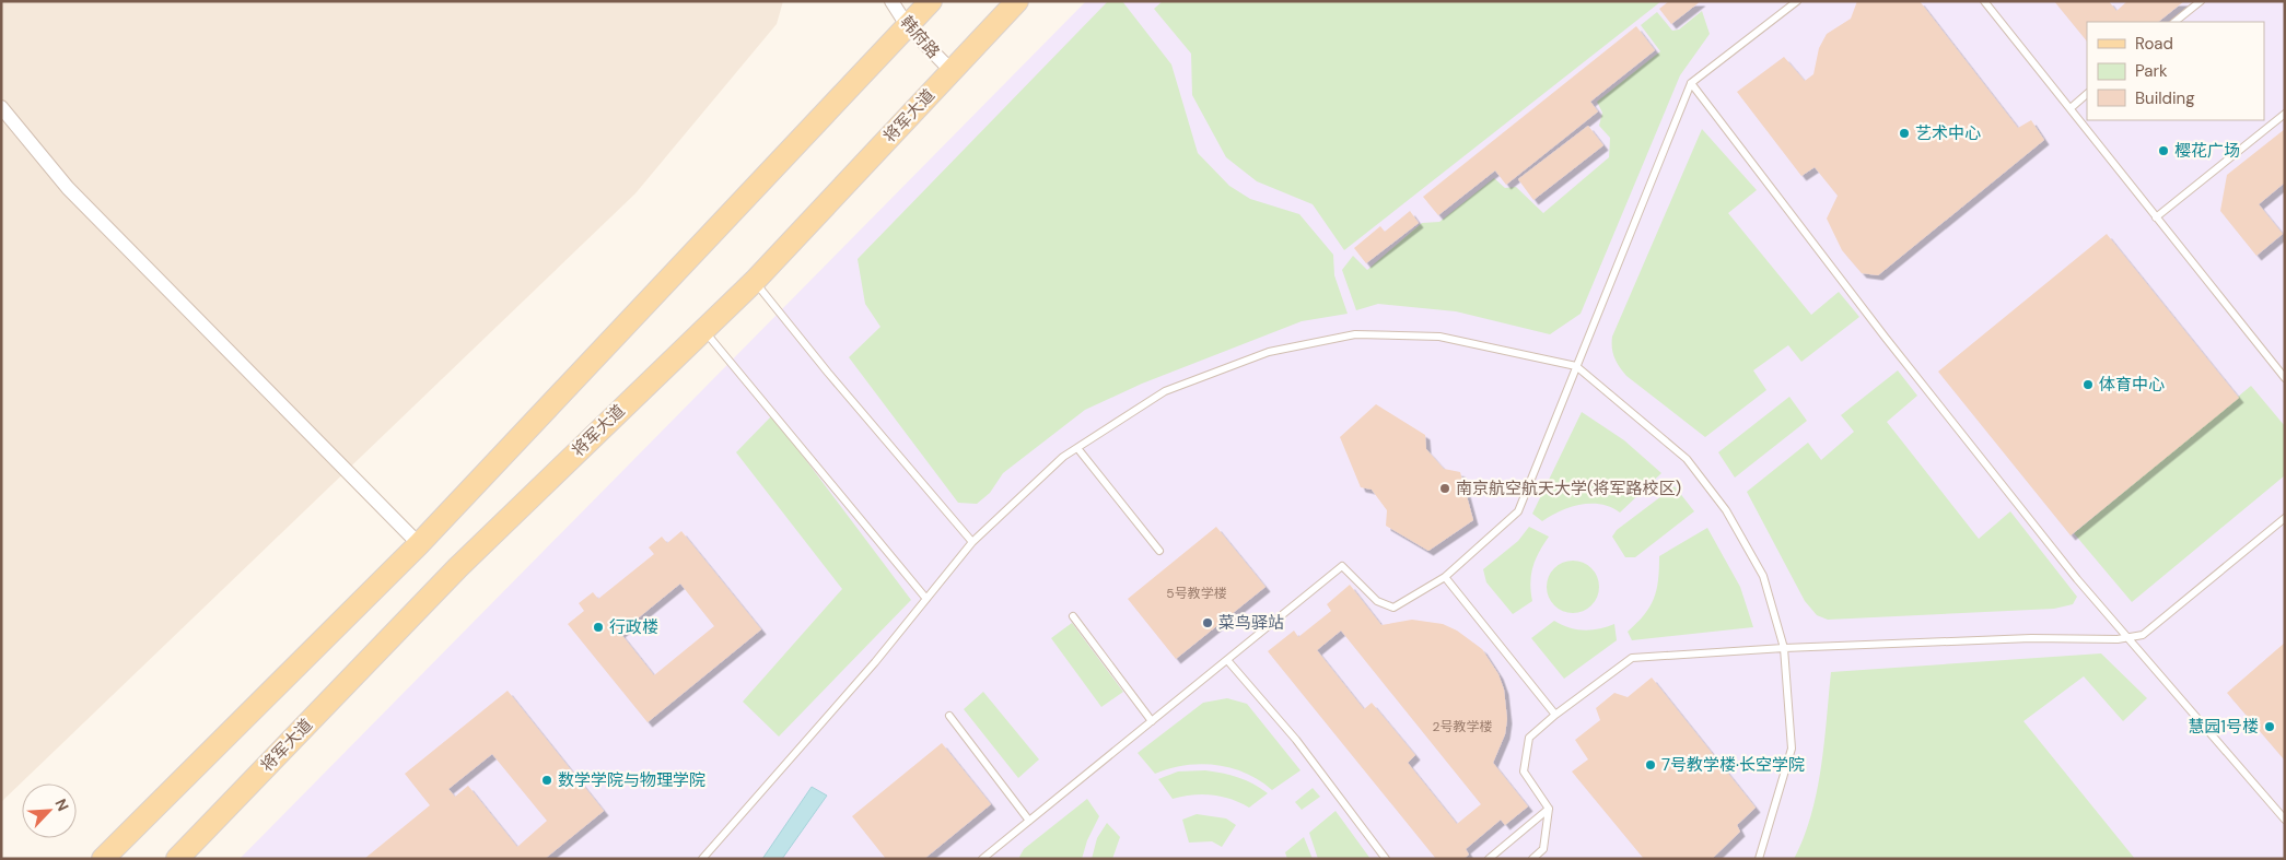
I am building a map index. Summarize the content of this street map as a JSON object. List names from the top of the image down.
{
  "streets": {
    "main road": ["将军大道"],
    "street": ["韩府路"]
  },
  "crossings": [
    ["韩府路", "将军大道"]
  ],
  "places": [
    "艺术中心",
    "樱花广场",
    "体育中心",
    "南京航空航天大学(将军路校区)",
    "菜鸟驿站",
    "行政楼",
    "慧园1号楼",
    "7号教学楼·长空学院",
    "数学学院与物理学院"
  ],
  "house_numbers": ["5号教学楼", "2号教学楼"],
  "legend": ["Road", "Park", "Building"],
  "north": "top right"
}
